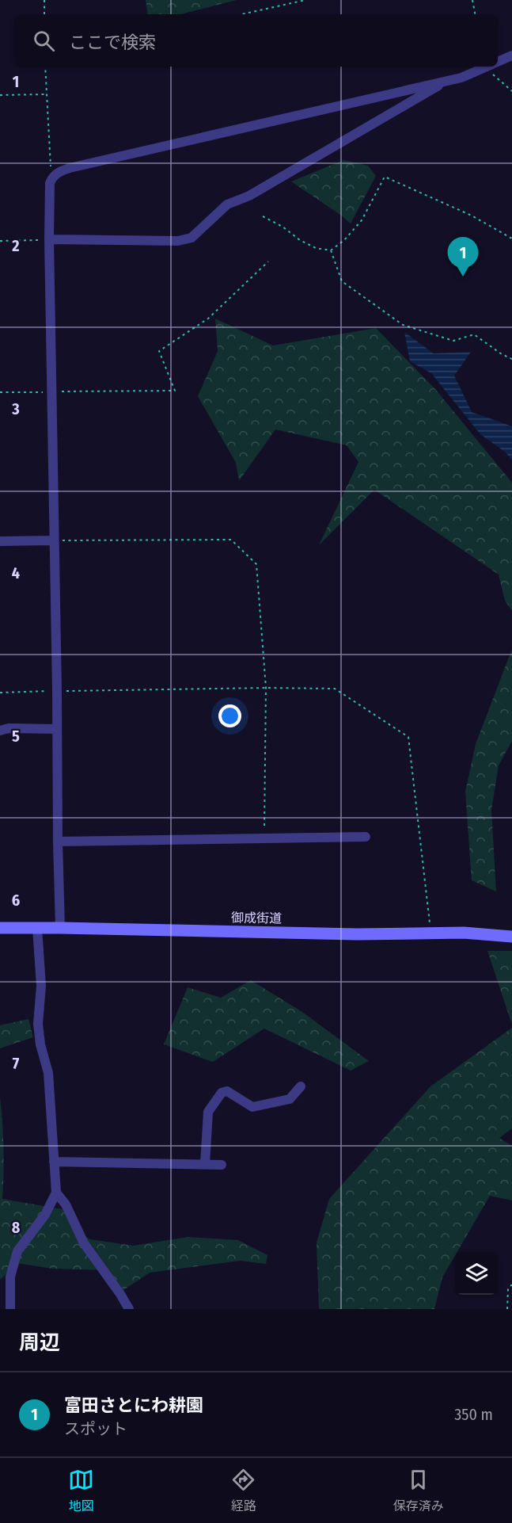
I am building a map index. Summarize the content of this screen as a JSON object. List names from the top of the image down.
{
  "streets": {
    "street": ["御成街道"]
  },
  "page": {
    "search": "ここで検索",
    "pins": "1",
    "heading": "周辺",
    "list": [
      {
        "mark": "1",
        "name": "富田さとにわ耕園",
        "note": "スポット",
        "value": "350 m"
      }
    ],
    "nav": ["地図", "経路", "保存済み"]
  },
  "grid": {
    "rows": [
      "1",
      "2",
      "3",
      "4",
      "5",
      "6",
      "7",
      "8"
    ]
  }
}
